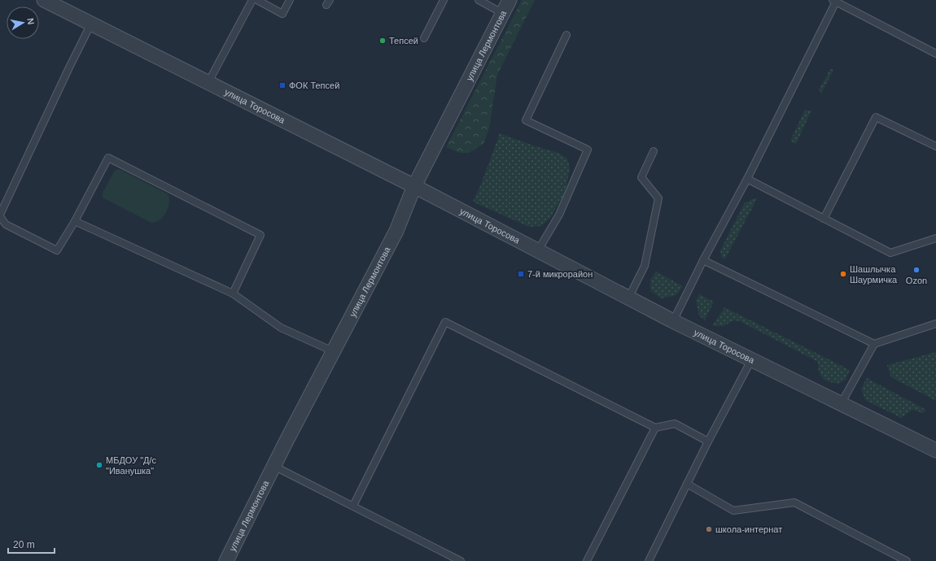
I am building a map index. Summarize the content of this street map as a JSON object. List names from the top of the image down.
{
  "streets": {
    "street": ["улица Лермонтова", "улица Торосова"]
  },
  "crossings": [
    ["улица Лермонтова", "улица Торосова"]
  ],
  "places": {
    "other": [
      "Тепсей",
      "Ozon",
      "Шашлычка Шаурмичка",
      "МБДОУ \"Д/с \"Иванушка\"",
      "школа-интернат"
    ],
    "transit": ["ФОК Тепсей", "7-й микрорайон"]
  },
  "scale_bar": "20 m",
  "north": "right"
}
